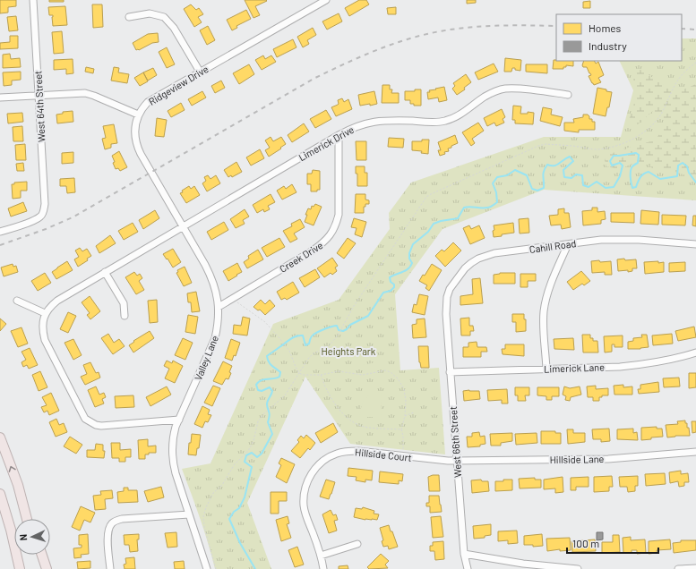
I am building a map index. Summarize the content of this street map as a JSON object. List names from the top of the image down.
{
  "streets": {
    "street": [
      "Ridgeview Drive",
      "West 64th Street",
      "Limerick Drive",
      "Cahill Road",
      "Creek Drive",
      "Valley Lane",
      "Limerick Lane",
      "West 66th Street",
      "Hillside Court",
      "Hillside Lane"
    ]
  },
  "crossings": [
    ["Ridgeview Drive", "Valley Lane"],
    ["Limerick Drive", "Creek Drive"],
    ["Limerick Drive", "Valley Lane"],
    ["Cahill Road", "West 66th Street"],
    ["Creek Drive", "Valley Lane"],
    ["Limerick Lane", "West 66th Street"],
    ["West 66th Street", "Hillside Court"],
    ["West 66th Street", "Hillside Lane"],
    ["Hillside Court", "Hillside Lane"]
  ],
  "parks": ["Heights Park"],
  "legend": ["Homes", "Industry"],
  "scale_bar": "100 m",
  "north": "left"
}
